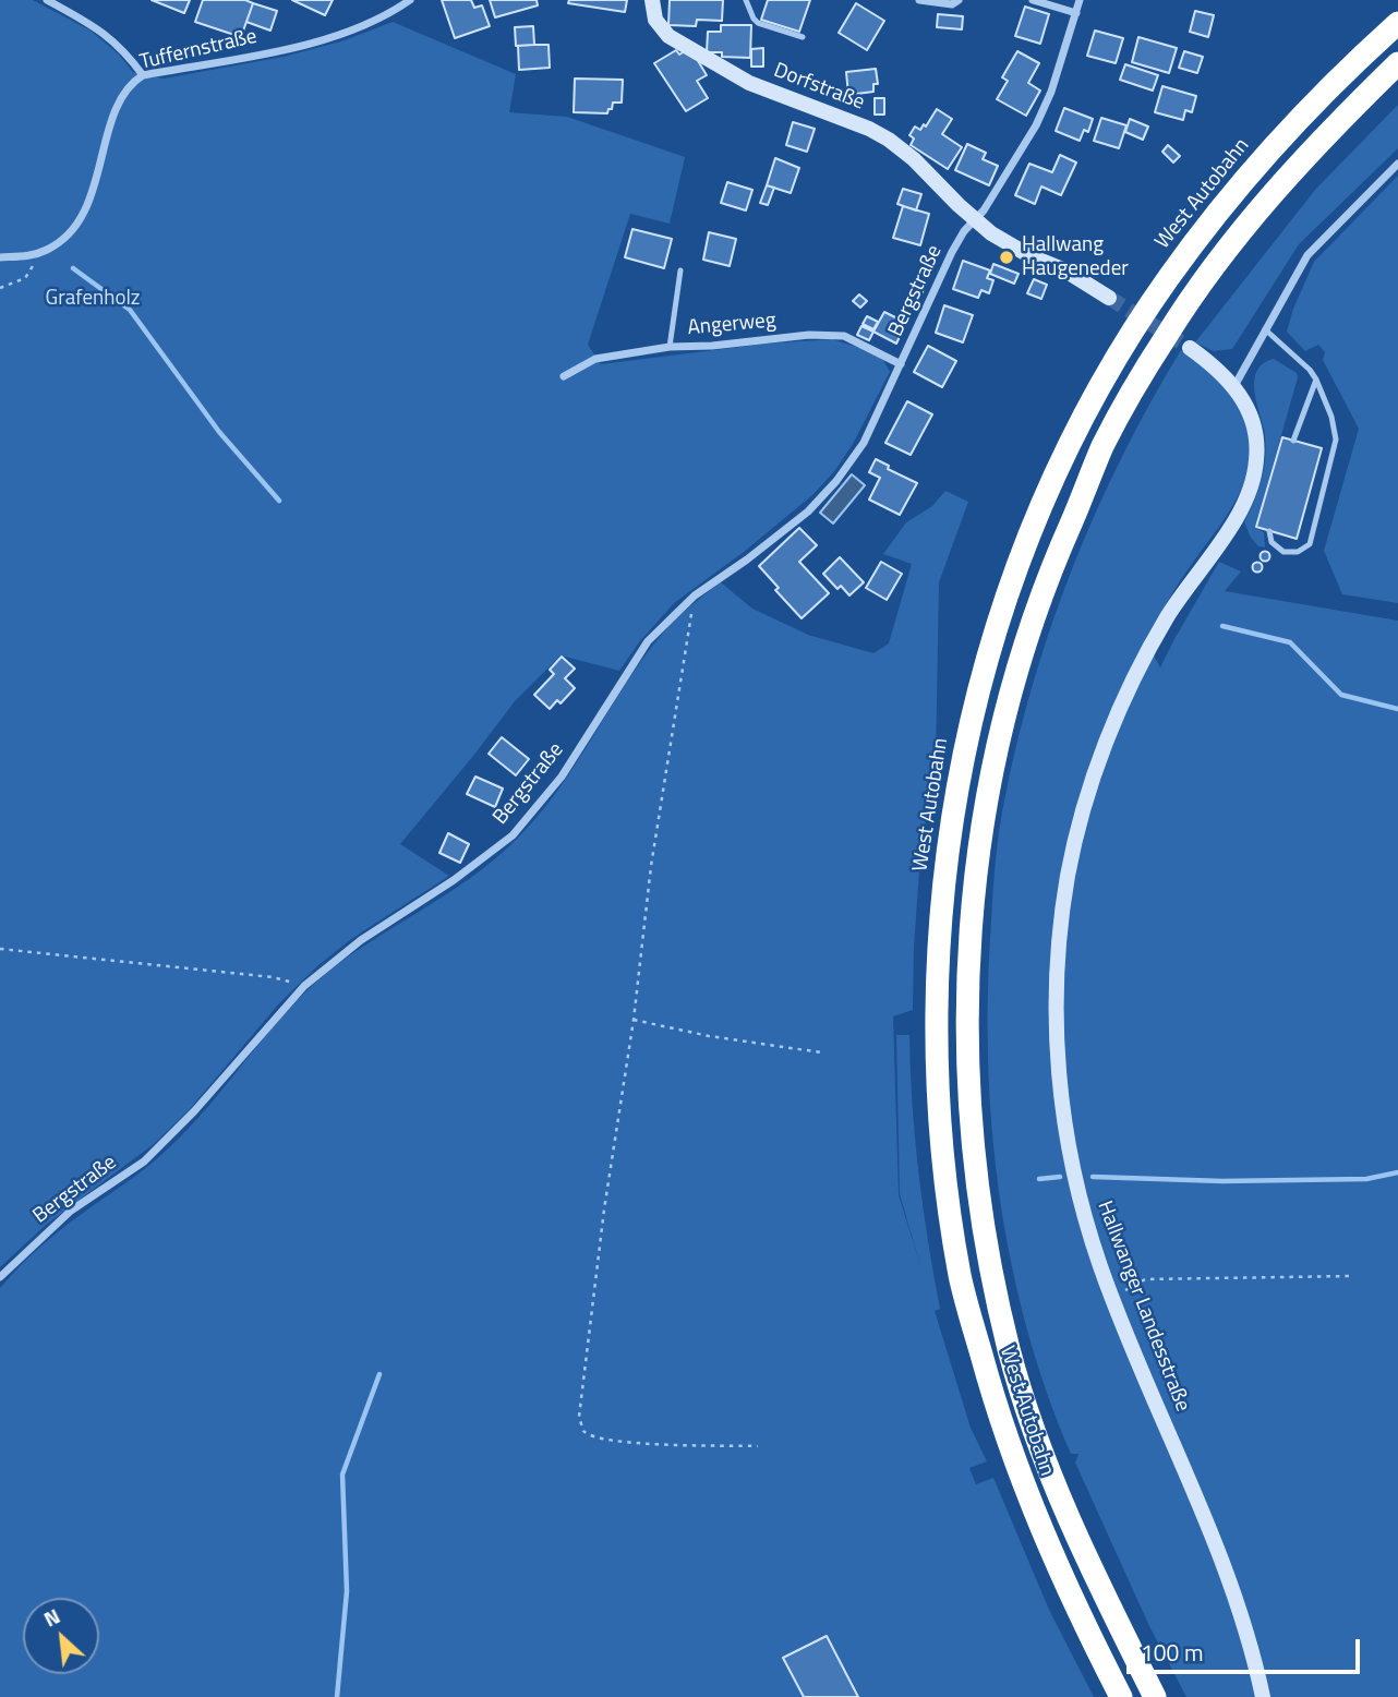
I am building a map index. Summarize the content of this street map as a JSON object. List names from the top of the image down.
{
  "streets": {
    "highway": ["West Autobahn"],
    "street": [
      "Tuffernstraße",
      "Dorfstraße",
      "Bergstraße",
      "Angerweg",
      "Hallwanger Landesstraße"
    ]
  },
  "crossings": [
    ["Dorfstraße", "Bergstraße"],
    ["Bergstraße", "Angerweg"]
  ],
  "parks": ["Grafenholz"],
  "places": ["Hallwang Haugeneder"],
  "scale_bar": "100 m",
  "north": "top left"
}
